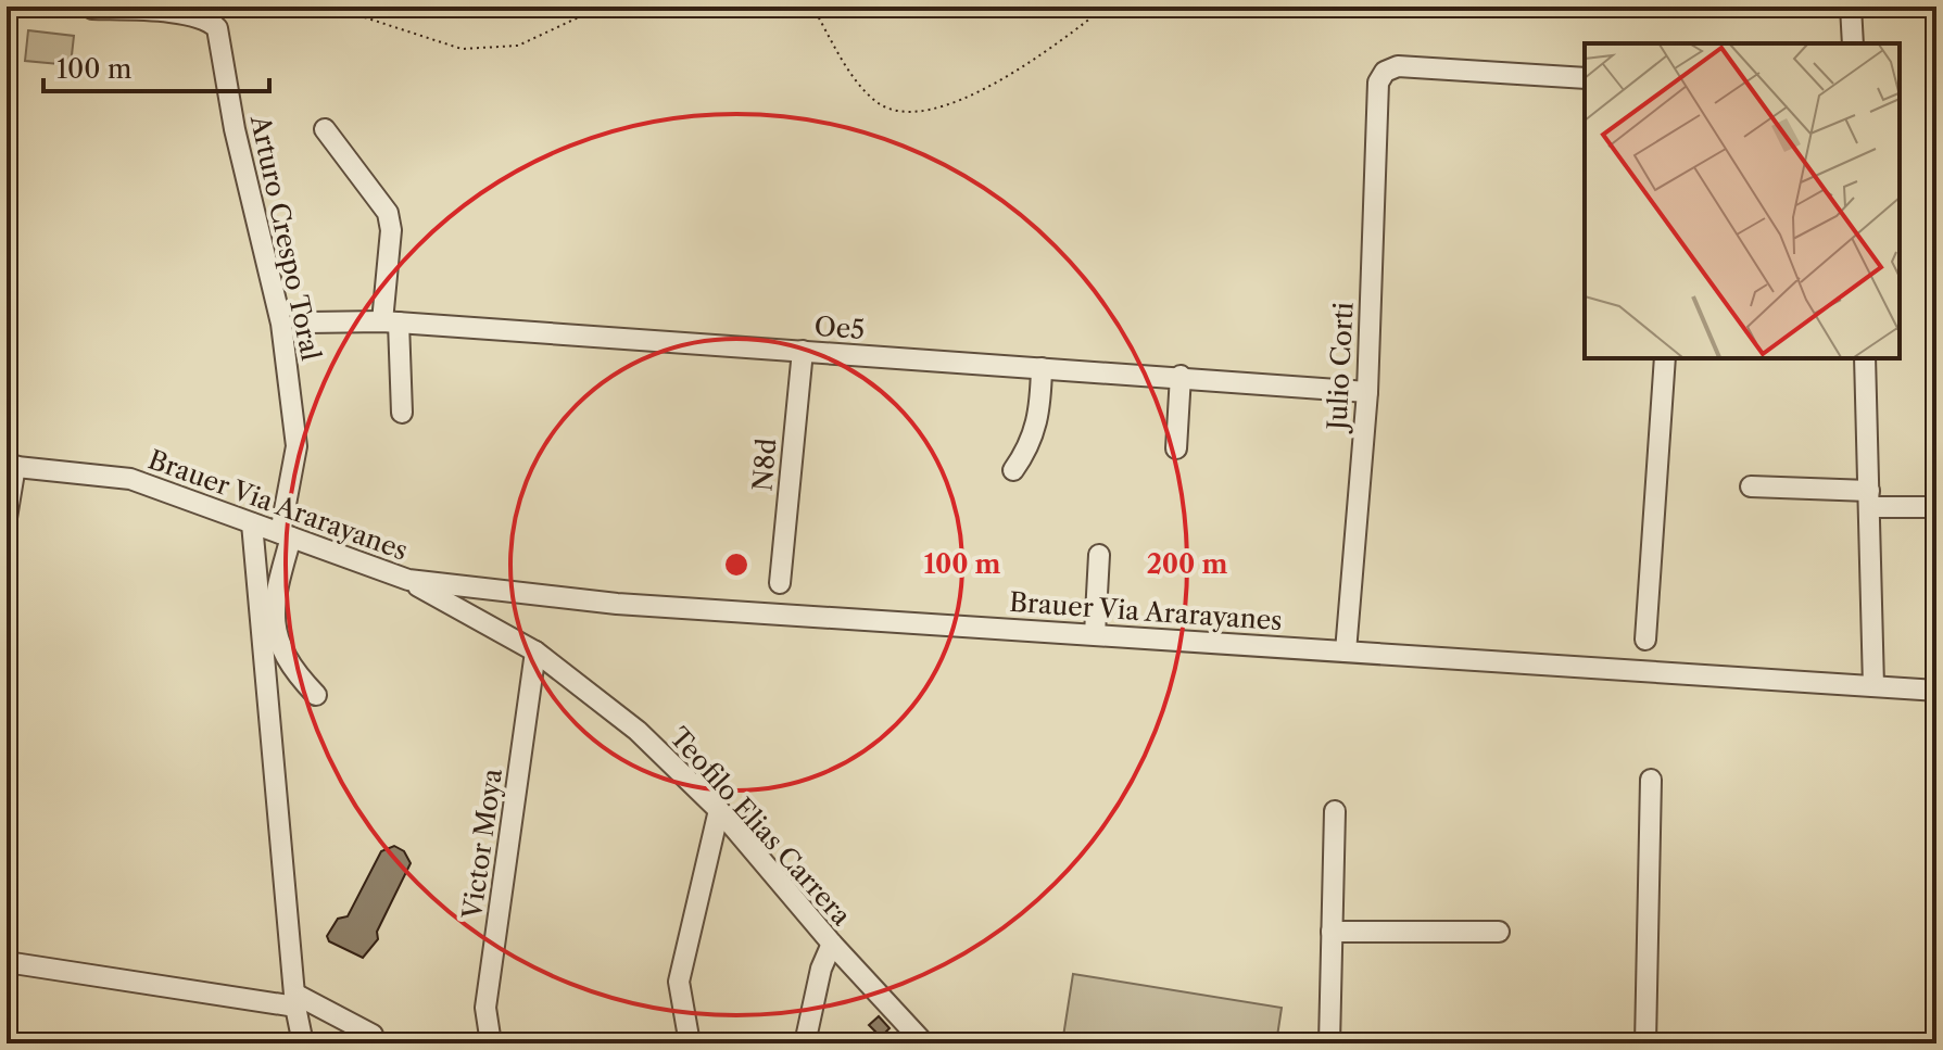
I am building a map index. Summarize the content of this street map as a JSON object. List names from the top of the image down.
{
  "streets": {
    "street": [
      "Arturo Crespo Toral",
      "Oe5",
      "Julio Corti",
      "N8d",
      "Brauer Via Ararayanes",
      "Teofilo Elias Carrera",
      "Victor Moya"
    ]
  },
  "crossings": [
    ["Arturo Crespo Toral", "Brauer Via Ararayanes"],
    ["Oe5", "Julio Corti"],
    ["Oe5", "N8d"],
    ["Julio Corti", "Brauer Via Ararayanes"],
    ["Brauer Via Ararayanes", "Teofilo Elias Carrera"],
    ["Teofilo Elias Carrera", "Victor Moya"]
  ],
  "scale_bar": "100 m",
  "rings": ["100 m", "200 m"]
}
